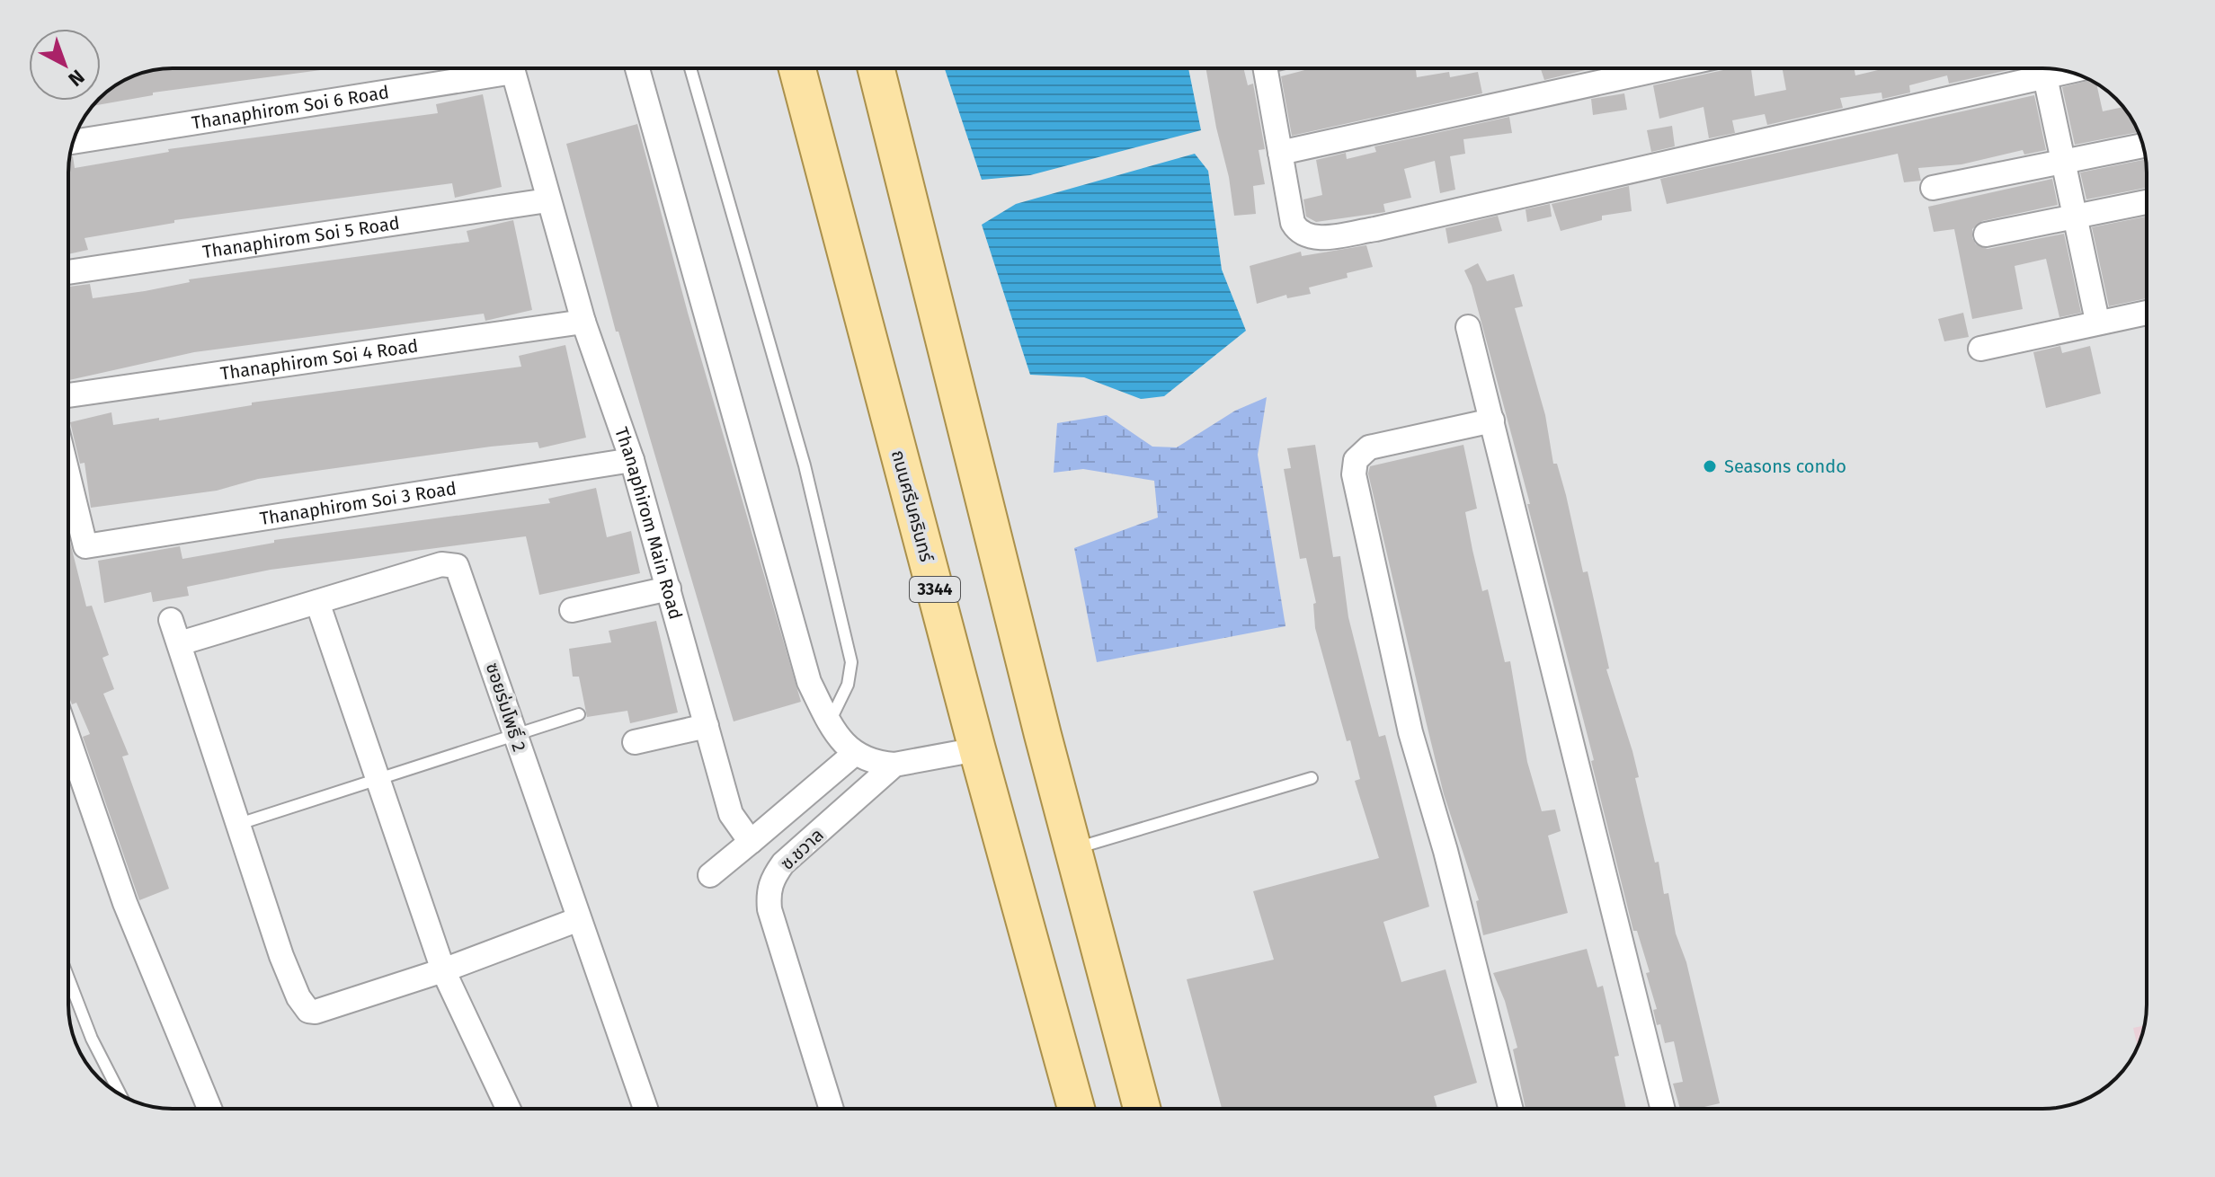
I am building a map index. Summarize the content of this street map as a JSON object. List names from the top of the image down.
{
  "streets": {
    "main road": ["ถนนศรีนครินทร์", "3344"],
    "street": [
      "Thanaphirom Soi 6 Road",
      "Thanaphirom Soi 5 Road",
      "Thanaphirom Soi 4 Road",
      "Thanaphirom Soi 3 Road",
      "Thanaphirom Main Road",
      "ซอยร่มโพธิ์ 2",
      "ซ.ชวาล"
    ]
  },
  "crossings": [
    ["Thanaphirom Soi 6 Road", "Thanaphirom Main Road"],
    ["Thanaphirom Soi 5 Road", "Thanaphirom Main Road"],
    ["Thanaphirom Soi 4 Road", "Thanaphirom Main Road"],
    ["Thanaphirom Soi 3 Road", "Thanaphirom Main Road"]
  ],
  "places": ["Seasons condo"],
  "north": "bottom right"
}
